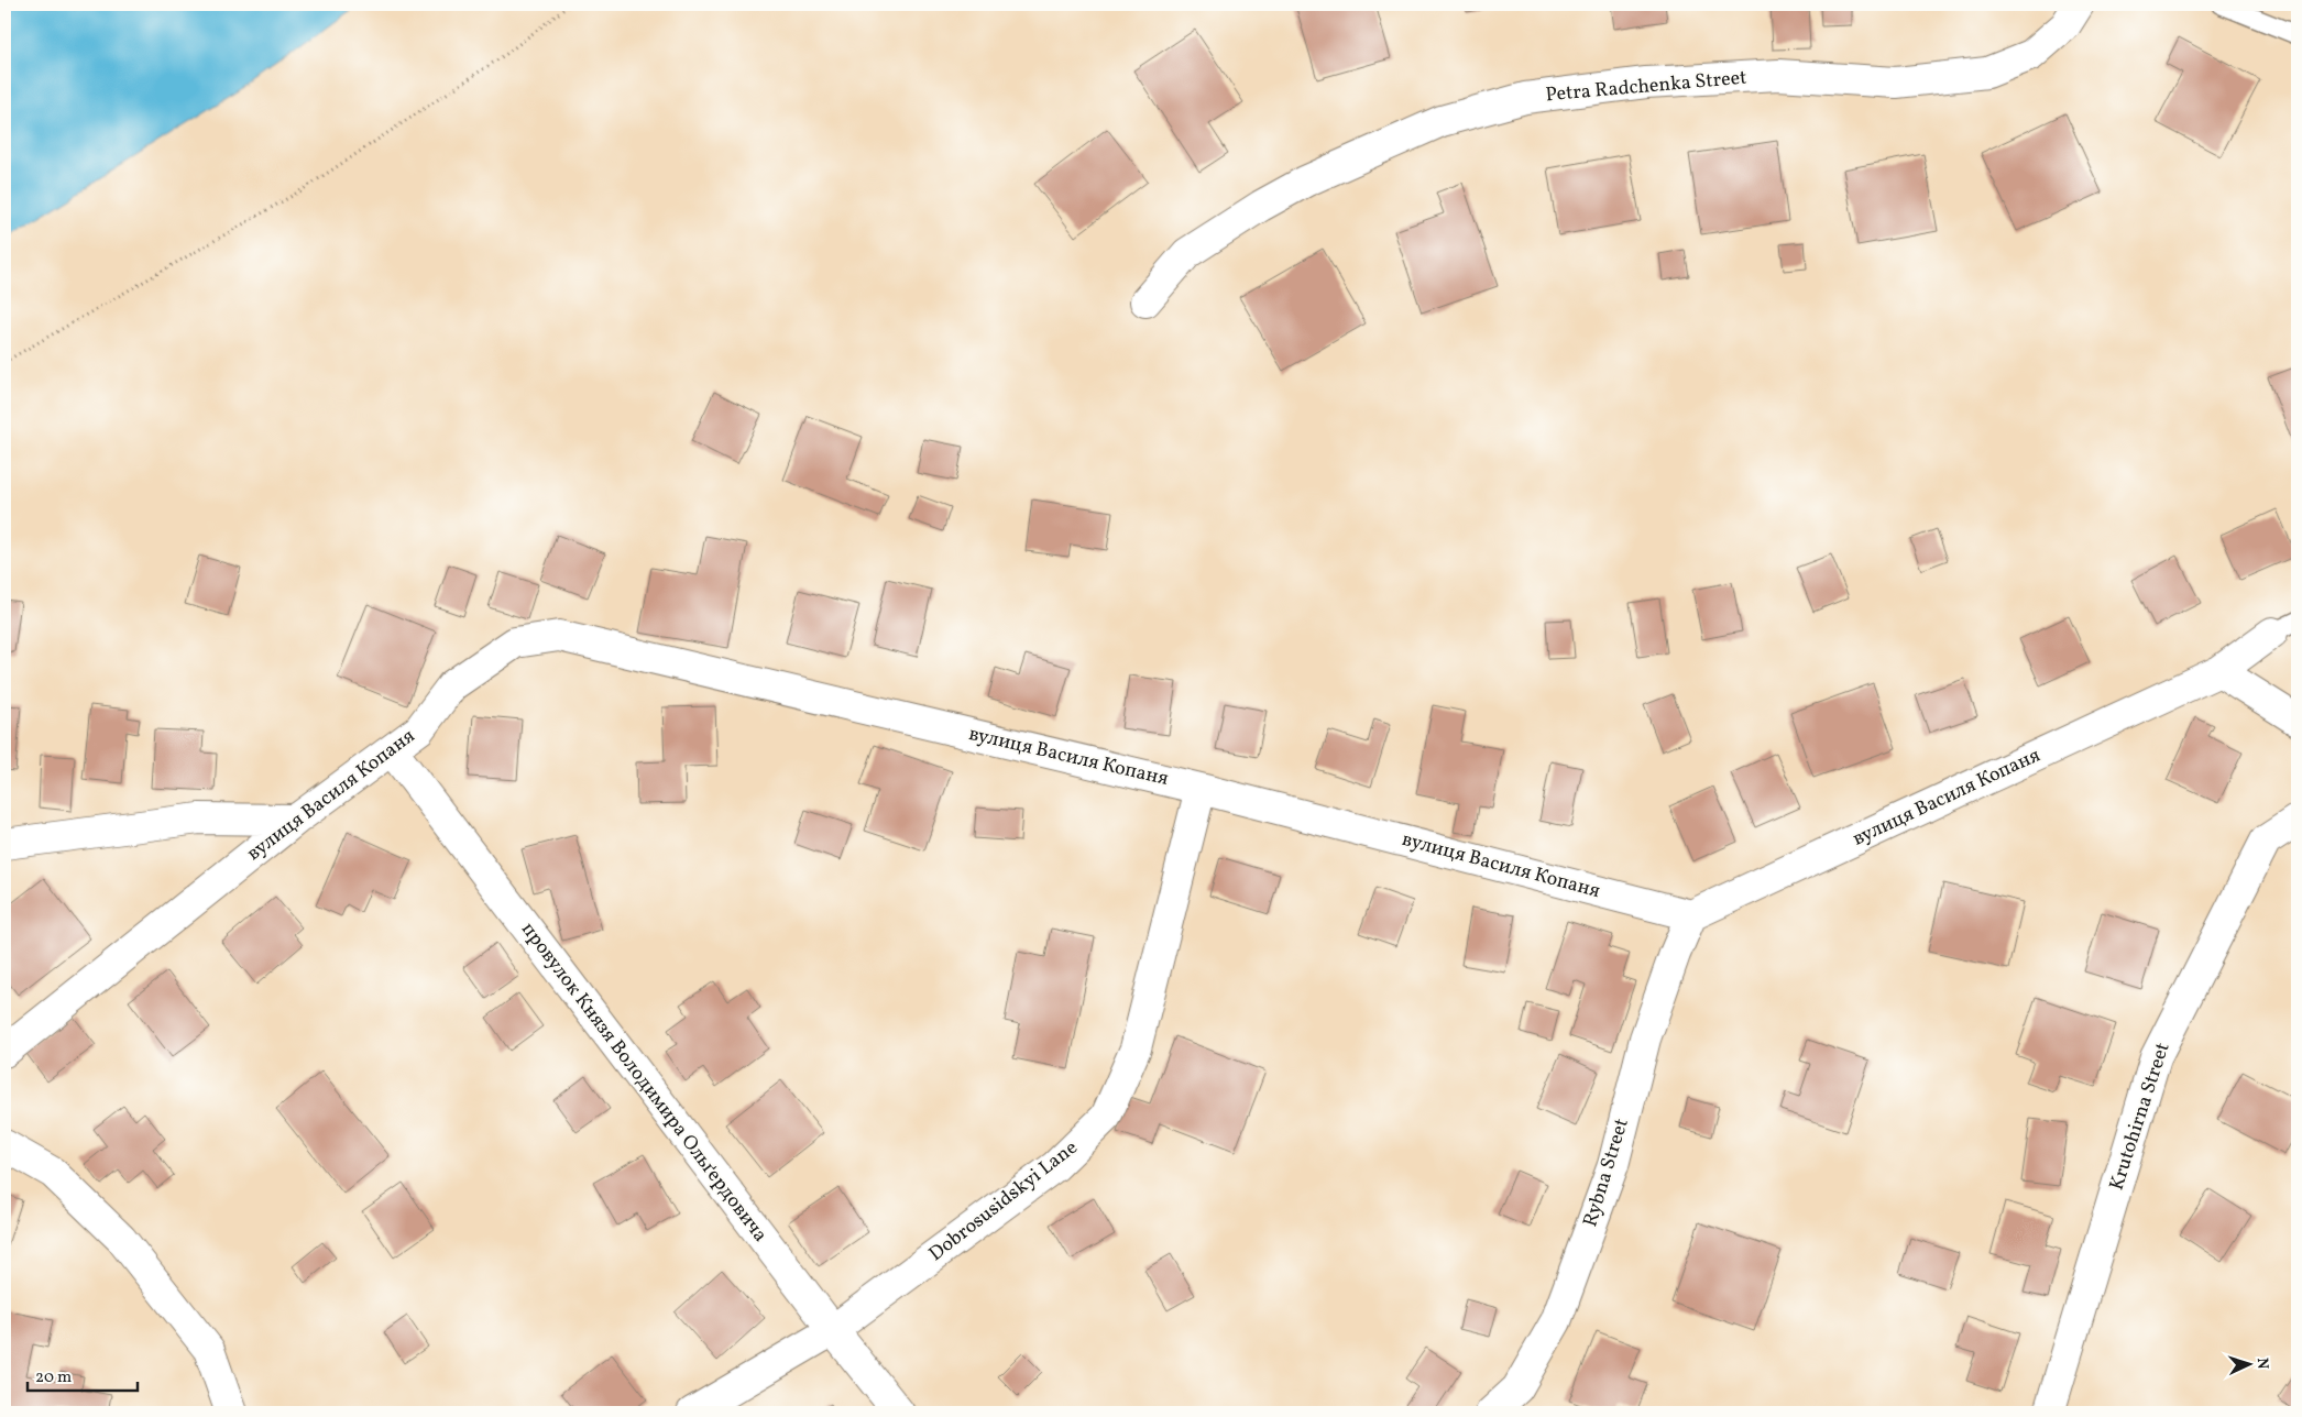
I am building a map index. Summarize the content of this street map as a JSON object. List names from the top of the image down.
{
  "streets": {
    "street": [
      "Petra Radchenka Street",
      "вулиця Василя Копаня",
      "провулок Князя Володимира Ольґердовича",
      "Krutohirna Street",
      "Rybna Street",
      "Dobrosusidskyi Lane"
    ]
  },
  "crossings": [
    ["вулиця Василя Копаня", "провулок Князя Володимира Ольґердовича"],
    ["вулиця Василя Копаня", "Rybna Street"],
    ["вулиця Василя Копаня", "Dobrosusidskyi Lane"],
    ["провулок Князя Володимира Ольґердовича", "Dobrosusidskyi Lane"]
  ],
  "scale_bar": "20 m",
  "north": "right"
}
